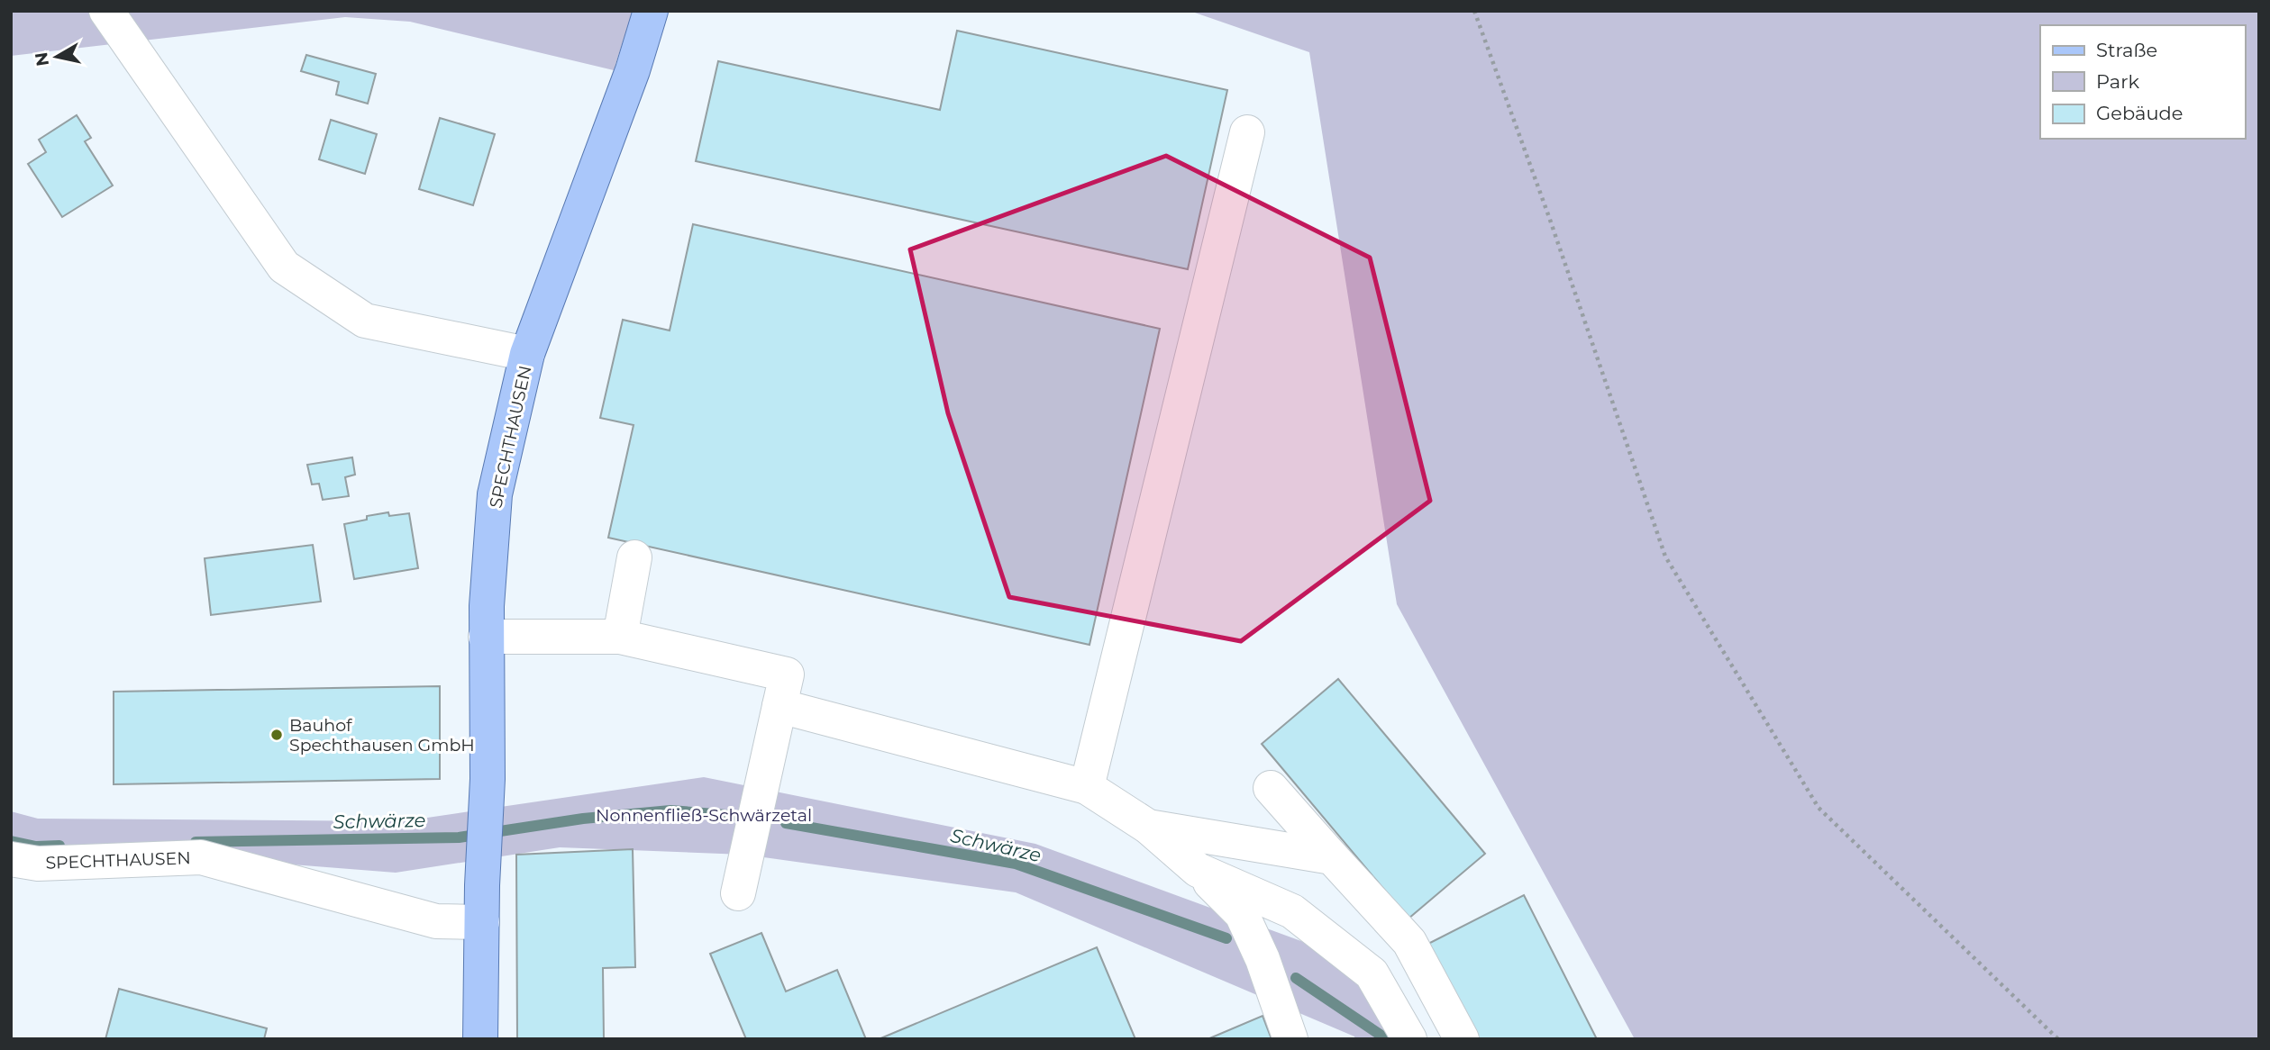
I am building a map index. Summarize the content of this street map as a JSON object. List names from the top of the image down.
{
  "streets": {
    "main road": ["SPECHTHAUSEN"]
  },
  "water": ["Schwärze"],
  "parks": ["Nonnenfließ-Schwärzetal"],
  "places": ["Bauhof Spechthausen GmbH"],
  "legend": ["Straße", "Park", "Gebäude"],
  "north": "left"
}
